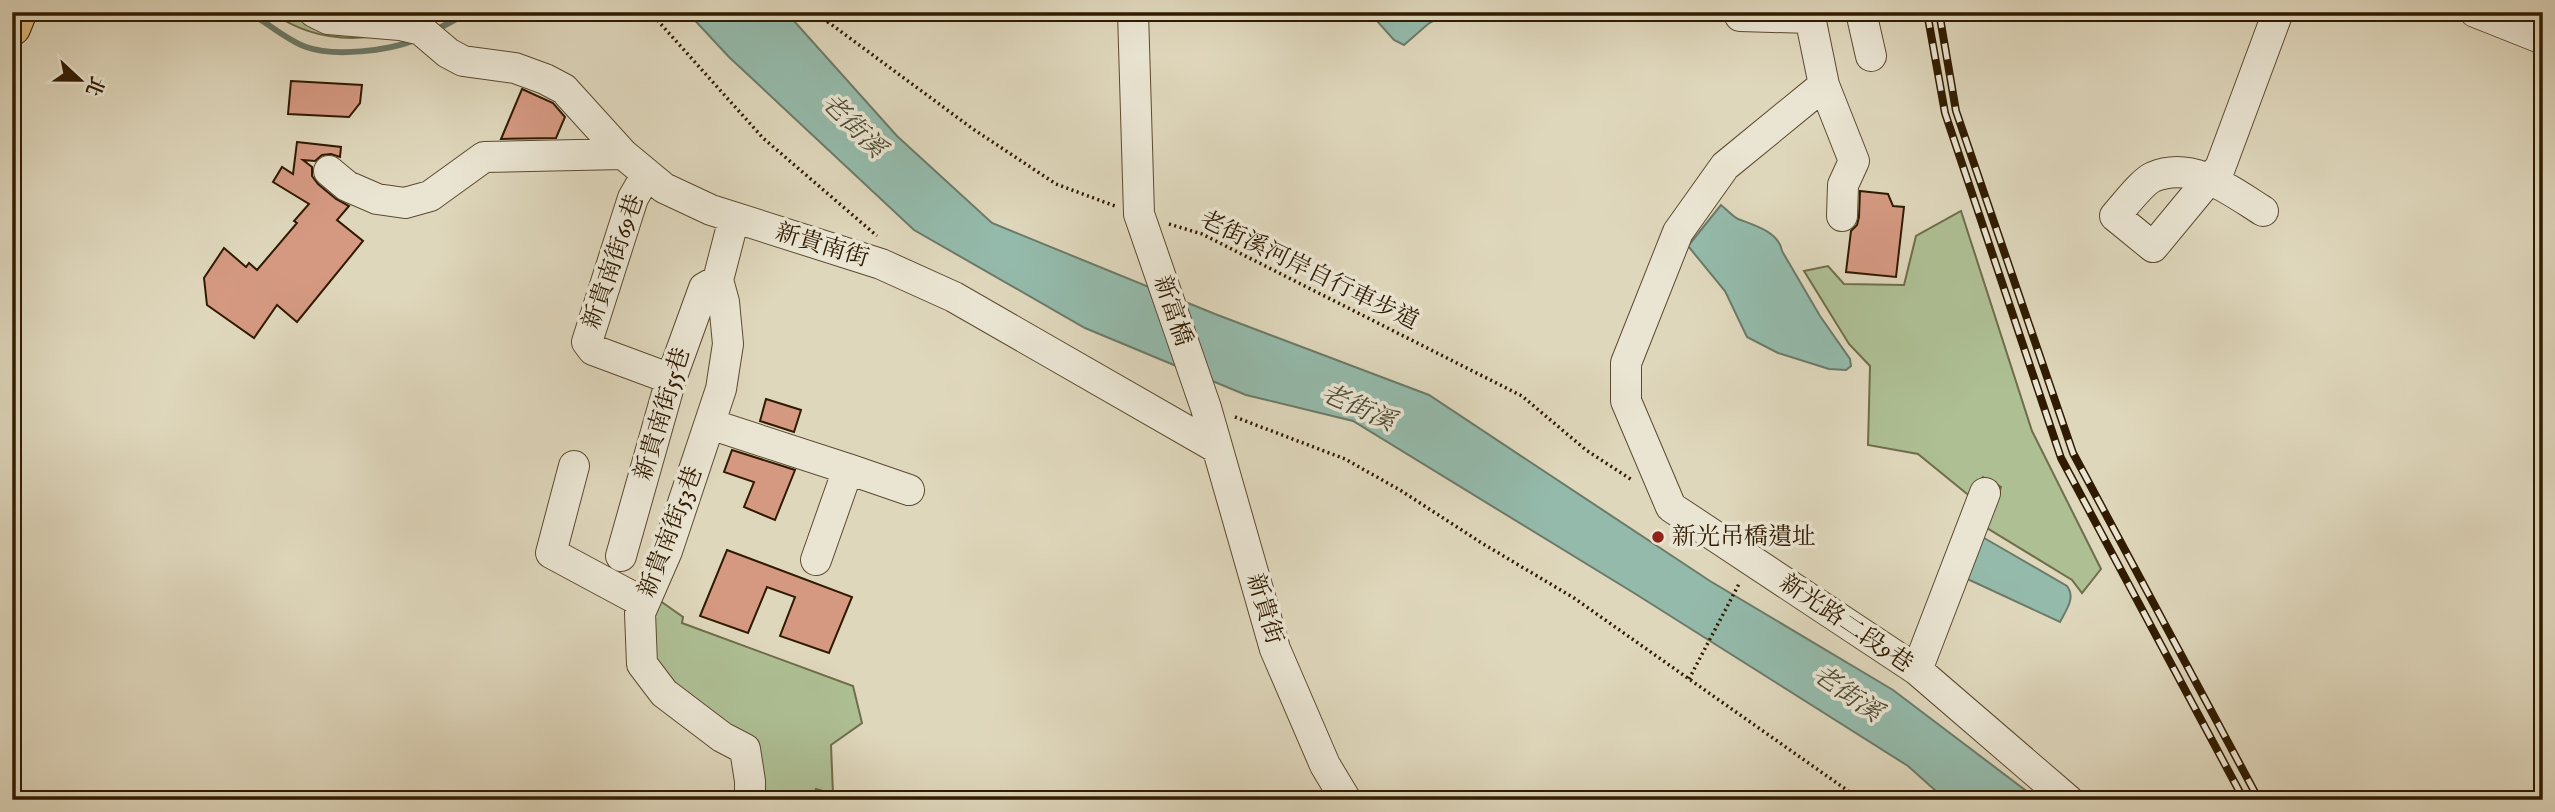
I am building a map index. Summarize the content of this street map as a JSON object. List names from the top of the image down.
{
  "streets": {
    "street": [
      "新貴南街",
      "新貴南街69巷",
      "新富橋",
      "新貴南街55巷",
      "新貴南街53巷",
      "新貴街",
      "新光路二段9巷"
    ],
    "path": ["老街溪河岸自行車步道"]
  },
  "crossings": [
    ["新貴南街", "新貴南街69巷"],
    ["新貴南街", "新貴南街53巷"],
    ["新貴南街", "新貴街"],
    ["新貴南街69巷", "新貴南街55巷"],
    ["老街溪河岸自行車步道", "新富橋"],
    ["老街溪河岸自行車步道", "新光路二段9巷"],
    ["新富橋", "新貴街"],
    ["新貴南街55巷", "新貴南街53巷"]
  ],
  "water": ["老街溪"],
  "places": ["新光吊橋遺址"],
  "north": "right"
}
